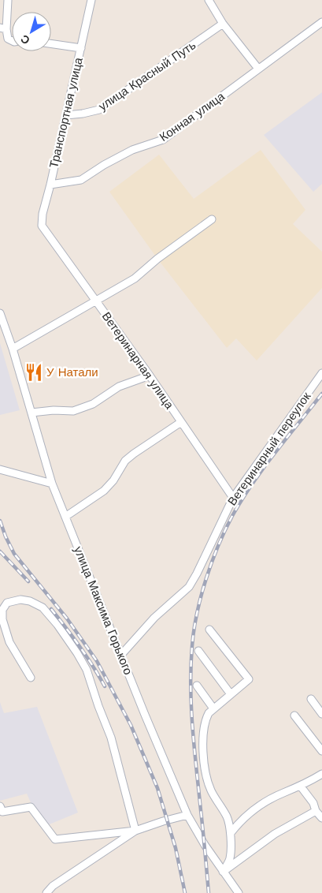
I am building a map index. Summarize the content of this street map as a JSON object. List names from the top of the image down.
{
  "streets": {
    "street": [
      "улица Красный Путь",
      "Транспортная улица",
      "Конная улица",
      "Ветеринарная улица",
      "Ветеринарный переулок",
      "улица Максима Горького"
    ]
  },
  "crossings": [
    ["улица Красный Путь", "Транспортная улица"],
    ["Транспортная улица", "Конная улица"],
    ["Транспортная улица", "Ветеринарная улица"],
    ["Ветеринарная улица", "Ветеринарный переулок"],
    ["Ветеринарный переулок", "улица Максима Горького"]
  ],
  "places": {
    "restaurant": ["У Натали"]
  },
  "north": "bottom left"
}
